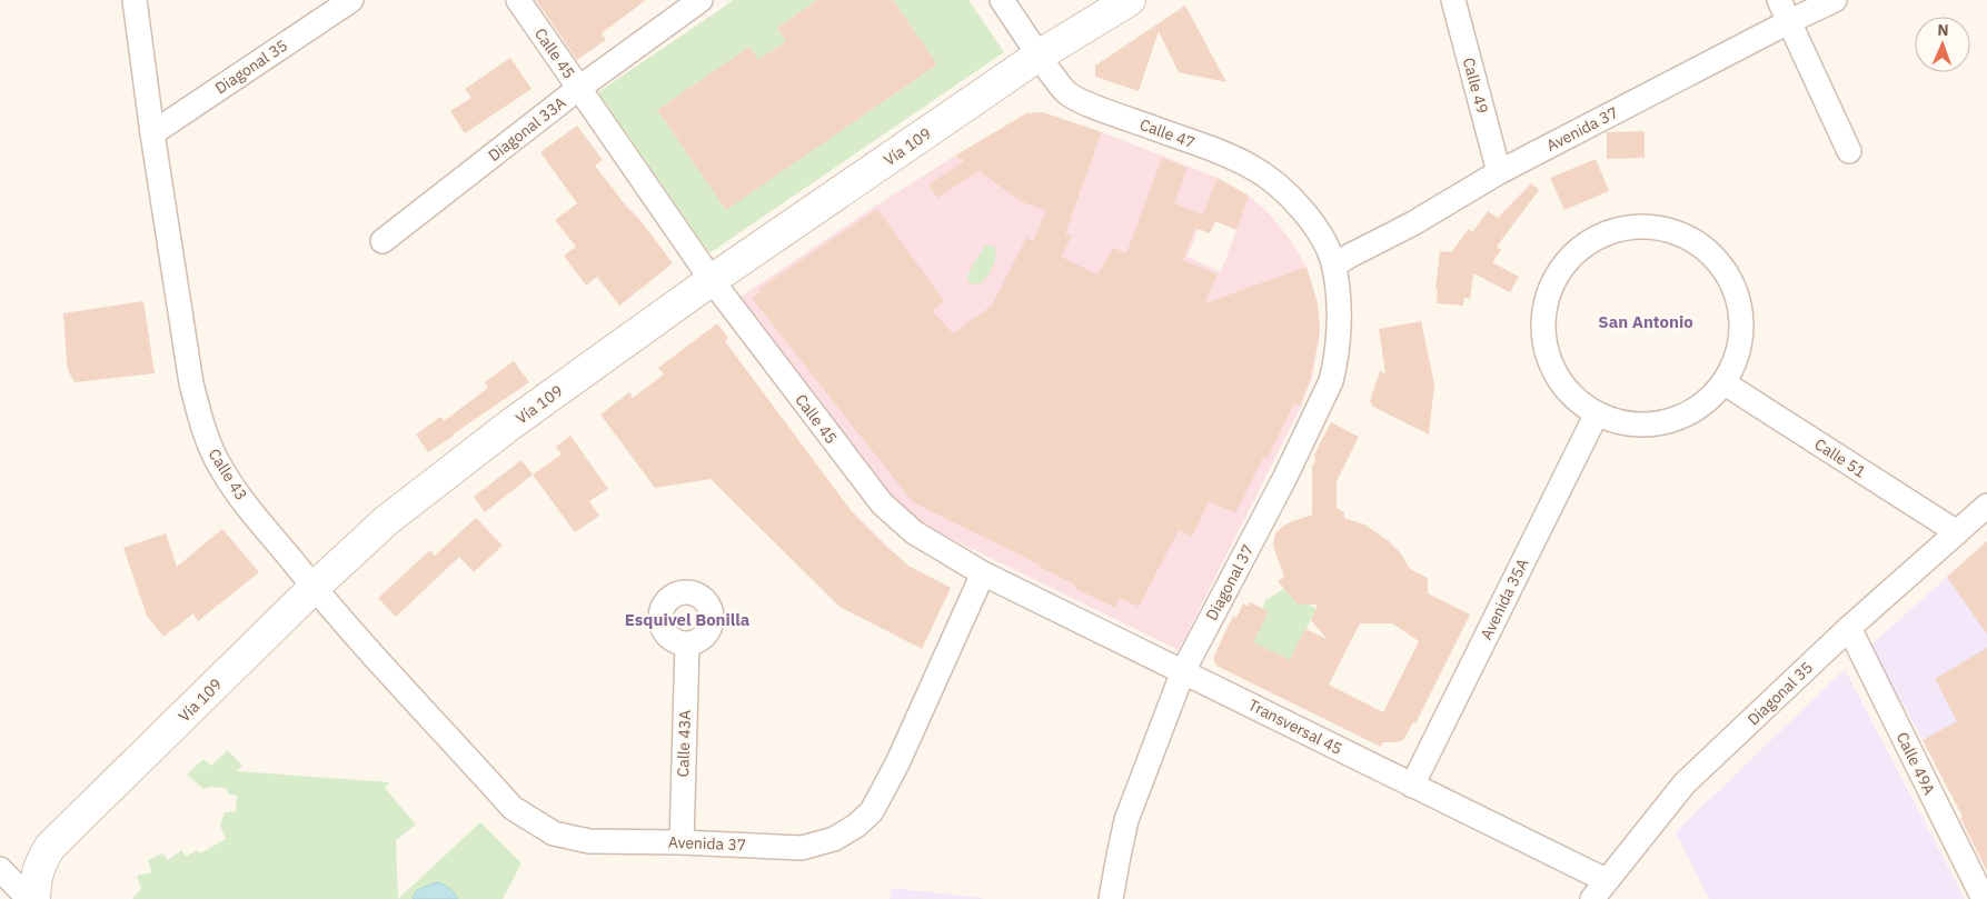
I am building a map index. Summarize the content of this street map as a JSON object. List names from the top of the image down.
{
  "streets": {
    "main road": ["Vía 109"],
    "street": [
      "Calle 45",
      "Diagonal 35",
      "Calle 49",
      "Diagonal 33A",
      "Avenida 37",
      "Calle 47",
      "Calle 51",
      "Calle 43",
      "Diagonal 37",
      "Avenida 35A",
      "Transversal 45",
      "Calle 43A",
      "Calle 49A"
    ]
  },
  "crossings": [
    ["Calle 45", "Diagonal 33A"],
    ["Calle 45", "Avenida 37"],
    ["Calle 45", "Vía 109"],
    ["Calle 45", "Transversal 45"],
    ["Diagonal 35", "Calle 51"],
    ["Diagonal 35", "Calle 43"],
    ["Diagonal 35", "Transversal 45"],
    ["Diagonal 35", "Calle 49A"],
    ["Calle 49", "Avenida 37"],
    ["Avenida 37", "Calle 47"],
    ["Avenida 37", "Calle 43"],
    ["Avenida 37", "Diagonal 37"],
    ["Avenida 37", "Transversal 45"],
    ["Avenida 37", "Calle 43A"],
    ["Calle 47", "Vía 109"],
    ["Calle 47", "Diagonal 37"],
    ["Vía 109", "Calle 43"],
    ["Calle 51", "Avenida 35A"],
    ["Diagonal 37", "Transversal 45"],
    ["Avenida 35A", "Transversal 45"]
  ],
  "districts": ["San Antonio", "Esquivel Bonilla"],
  "north": "top"
}
